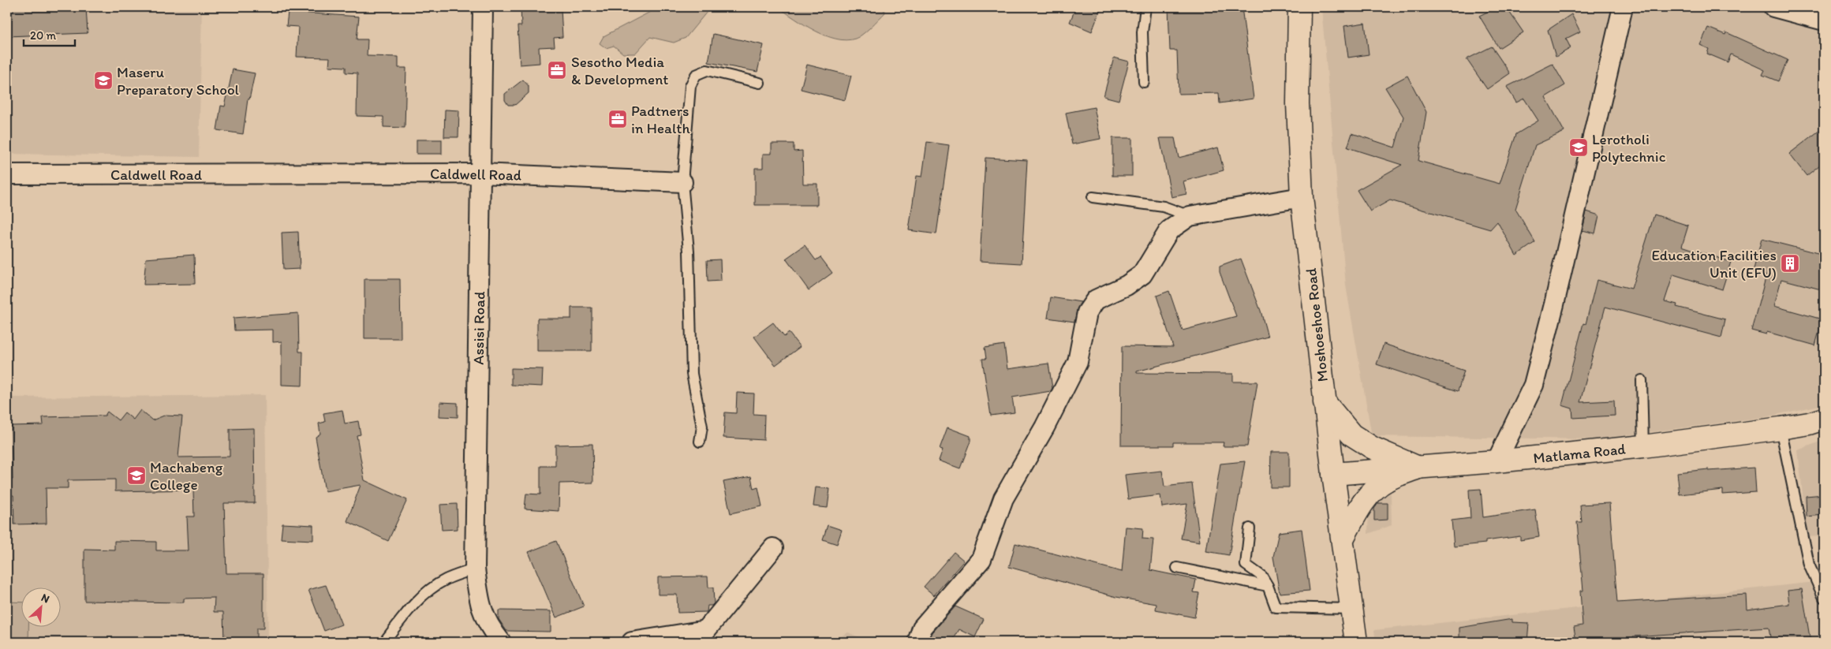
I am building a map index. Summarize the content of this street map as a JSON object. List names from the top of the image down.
{
  "streets": {
    "main road": ["Moshoeshoe Road", "Matlama Road"],
    "street": ["Caldwell Road", "Assisi Road"]
  },
  "crossings": [
    ["Caldwell Road", "Assisi Road"],
    ["Moshoeshoe Road", "Matlama Road"]
  ],
  "places": {
    "office": ["Sesotho Media & Development", "Padtners in Health"],
    "school or university": ["Maseru Preparatory School", "Lerotholi Polytechnic", "Machabeng College"],
    "building": ["Education Facilities Unit (EFU)"]
  },
  "scale_bar": "20 m",
  "north": "top right"
}
